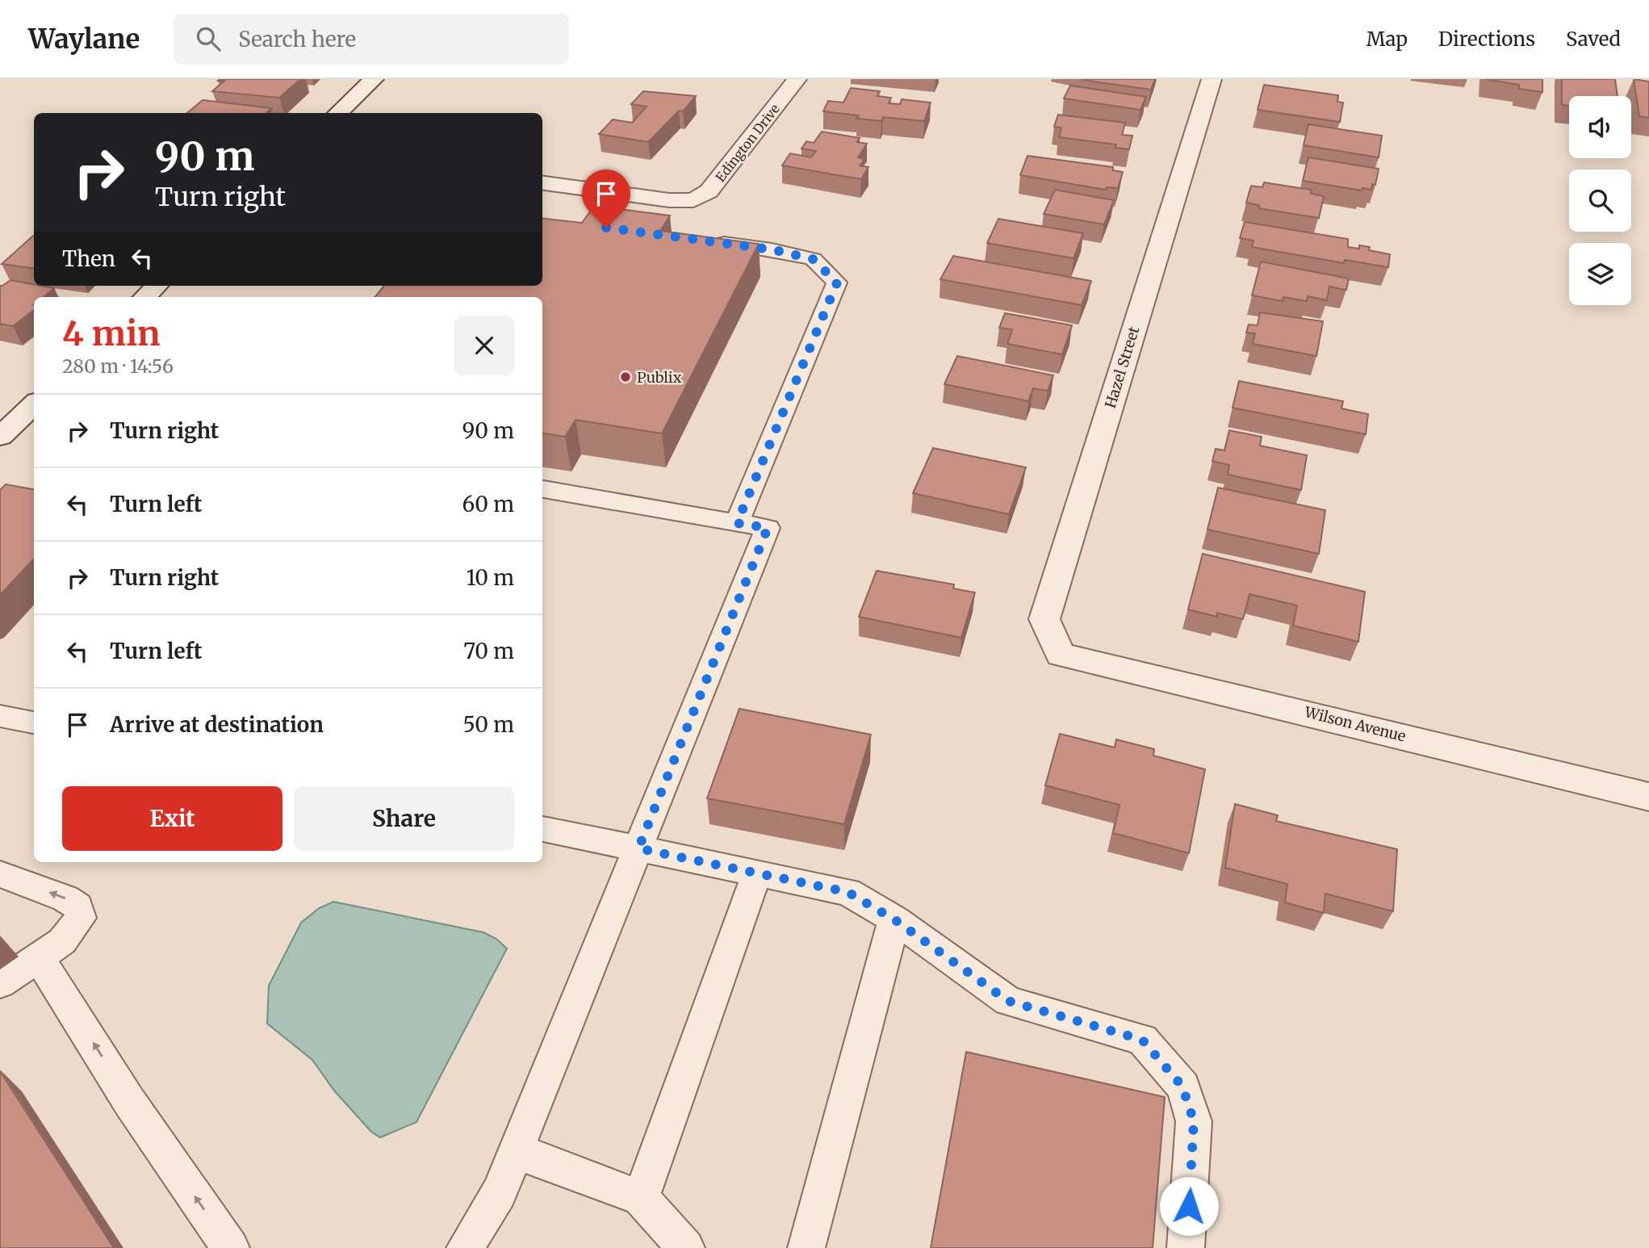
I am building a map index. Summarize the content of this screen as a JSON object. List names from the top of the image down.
{
  "streets": {
    "street": ["Edington Drive", "Hazel Street", "Wilson Avenue"]
  },
  "crossings": [
    ["Hazel Street", "Wilson Avenue"]
  ],
  "places": ["Publix"],
  "page": {
    "header": "Waylane",
    "search": "Search here",
    "nav": ["Map", "Directions", "Saved"],
    "turn": ["90 m", "Turn right"],
    "then": "Then",
    "heading": ["4 min", "280 m · 14:56"],
    "list": [
      {
        "name": "Turn right",
        "value": "90 m"
      },
      {
        "name": "Turn left",
        "value": "60 m"
      },
      {
        "name": "Turn right",
        "value": "10 m"
      },
      {
        "name": "Turn left",
        "value": "70 m"
      },
      {
        "name": "Arrive at destination",
        "value": "50 m"
      }
    ],
    "buttons": ["Exit", "Share"]
  }
}
